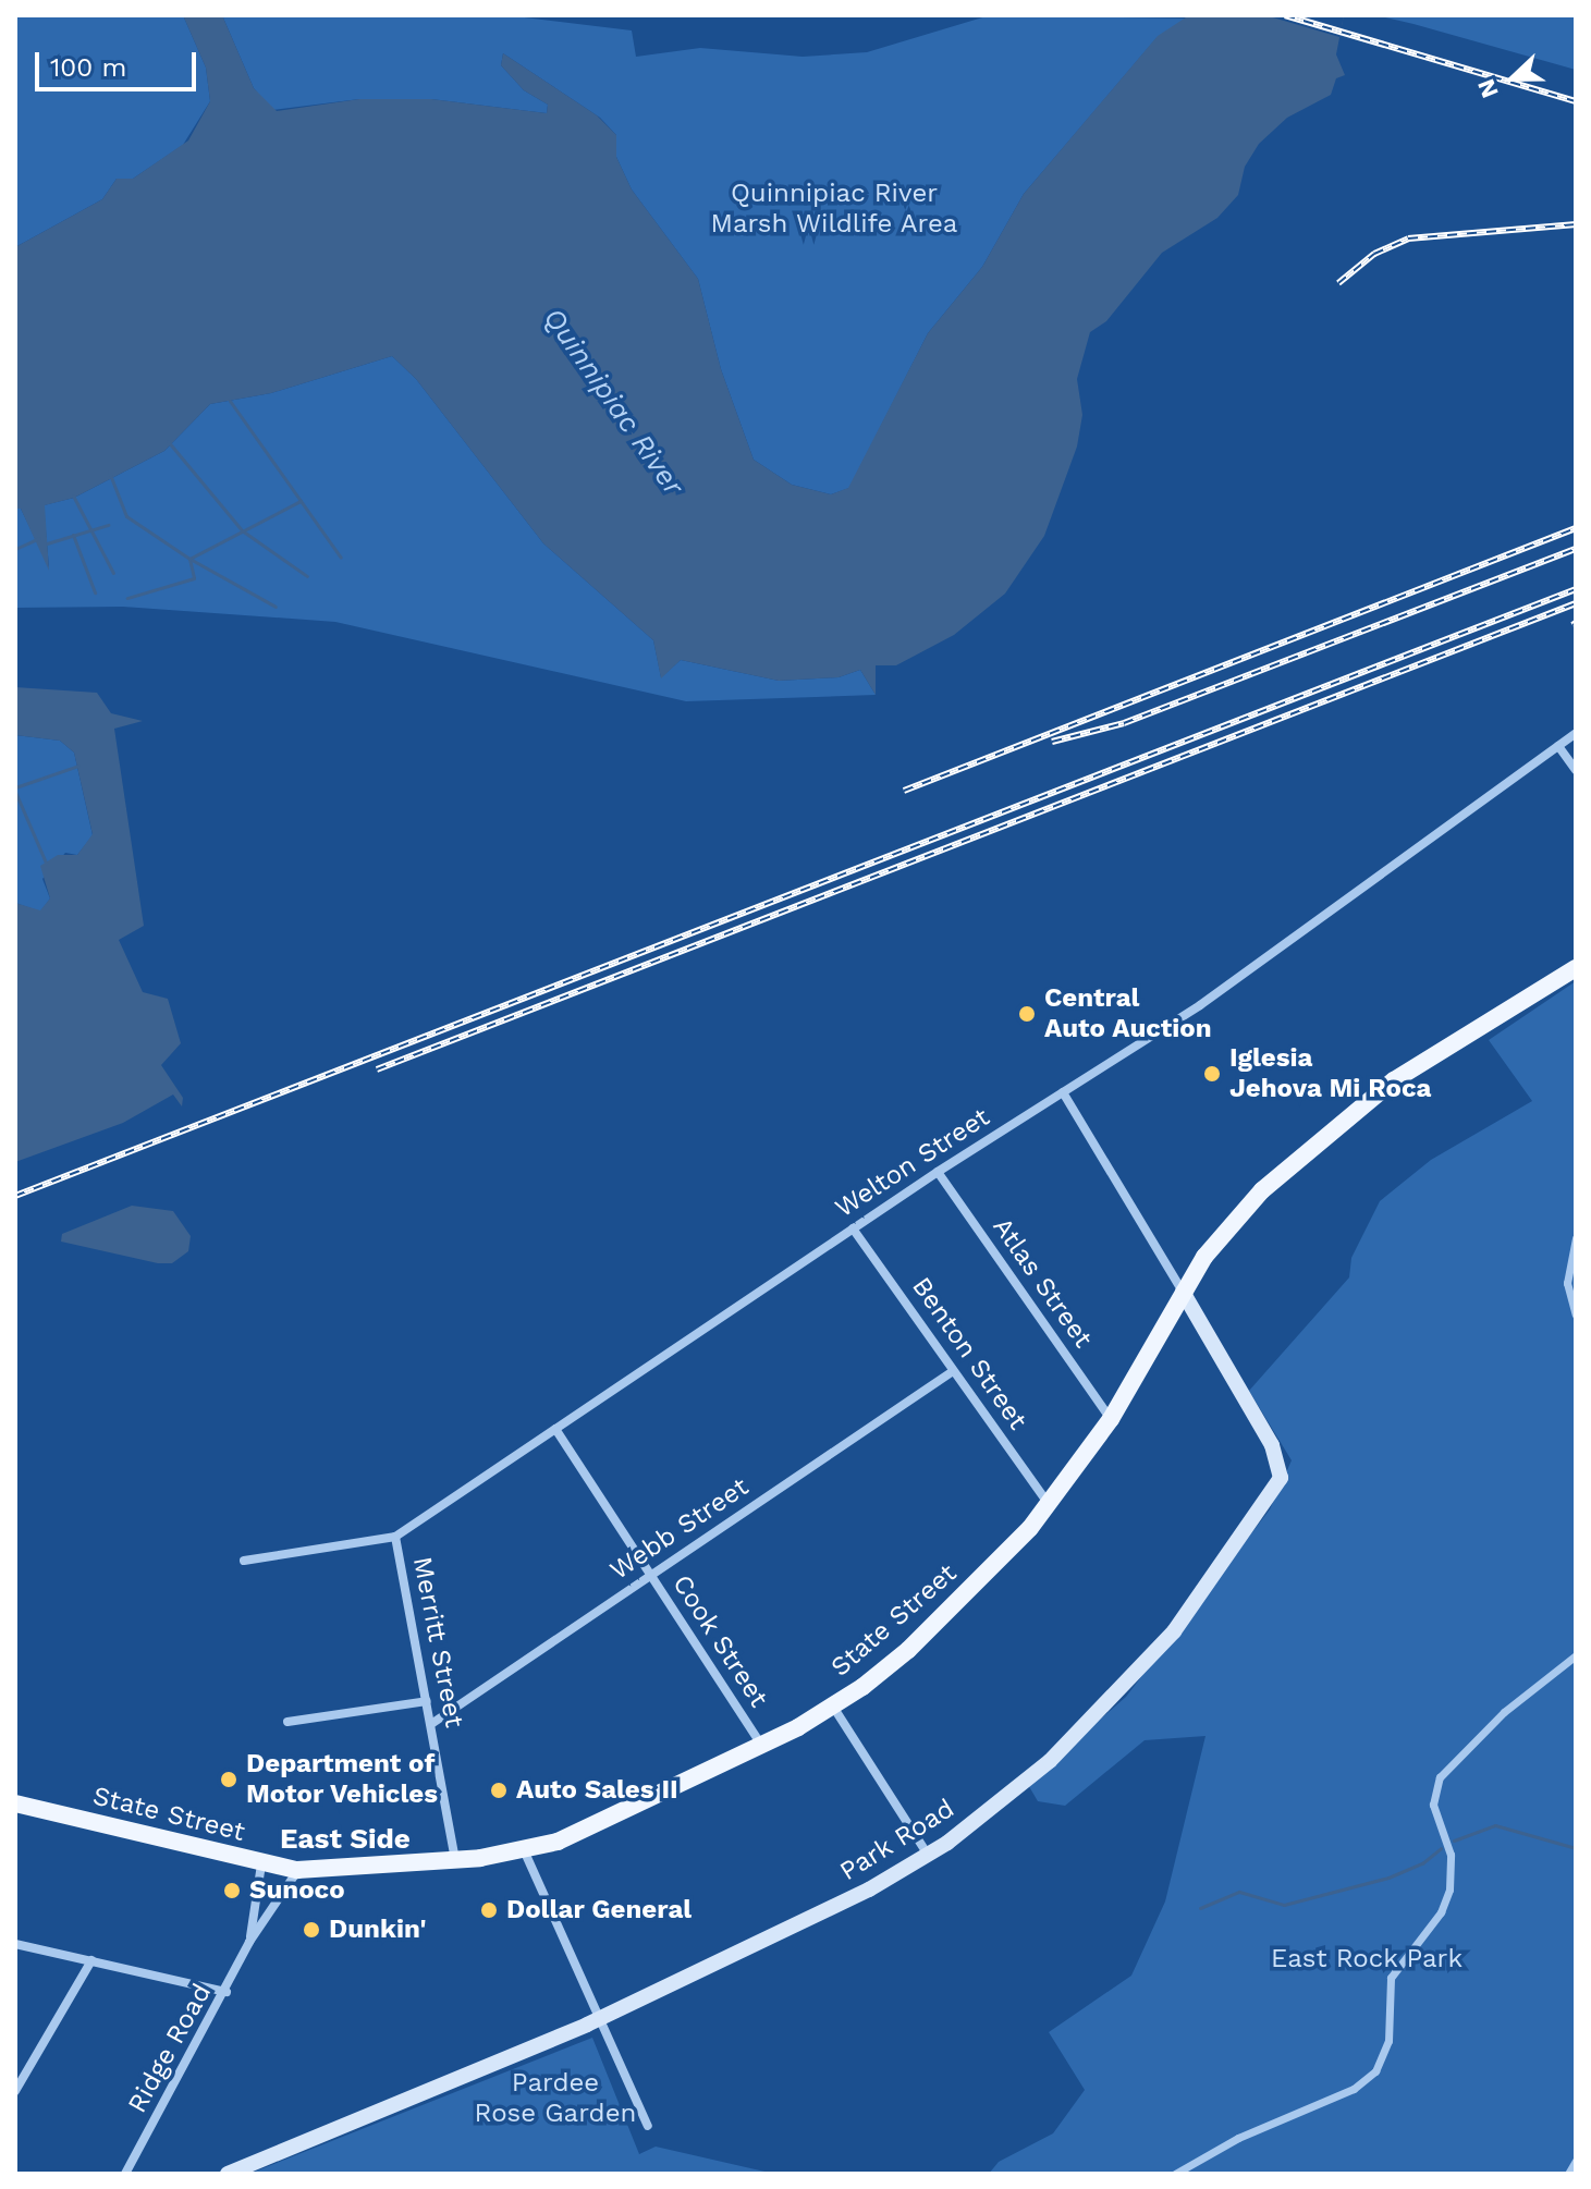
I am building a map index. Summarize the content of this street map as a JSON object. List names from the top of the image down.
{
  "streets": {
    "main road": ["State Street", "Park Road"],
    "street": [
      "Welton Street",
      "Atlas Street",
      "Benton Street",
      "Webb Street",
      "Cook Street",
      "Merritt Street",
      "Ridge Road"
    ]
  },
  "crossings": [
    ["Welton Street", "Atlas Street"],
    ["Welton Street", "Benton Street"],
    ["Welton Street", "Cook Street"],
    ["Welton Street", "Merritt Street"],
    ["Atlas Street", "State Street"],
    ["Benton Street", "Webb Street"],
    ["Benton Street", "State Street"],
    ["Webb Street", "Cook Street"],
    ["Webb Street", "Merritt Street"],
    ["State Street", "Cook Street"],
    ["State Street", "Merritt Street"],
    ["State Street", "Park Road"],
    ["State Street", "Ridge Road"]
  ],
  "districts": ["East Side"],
  "water": ["Quinnipiac River"],
  "parks": ["Quinnipiac River Marsh Wildlife Area", "East Rock Park", "Pardee Rose Garden"],
  "places": [
    "Central Auto Auction",
    "Iglesia Jehova Mi Roca",
    "Department of Motor Vehicles",
    "Auto Sales II",
    "Sunoco",
    "Dollar General",
    "Dunkin'"
  ],
  "scale_bar": "100 m",
  "north": "left"
}
